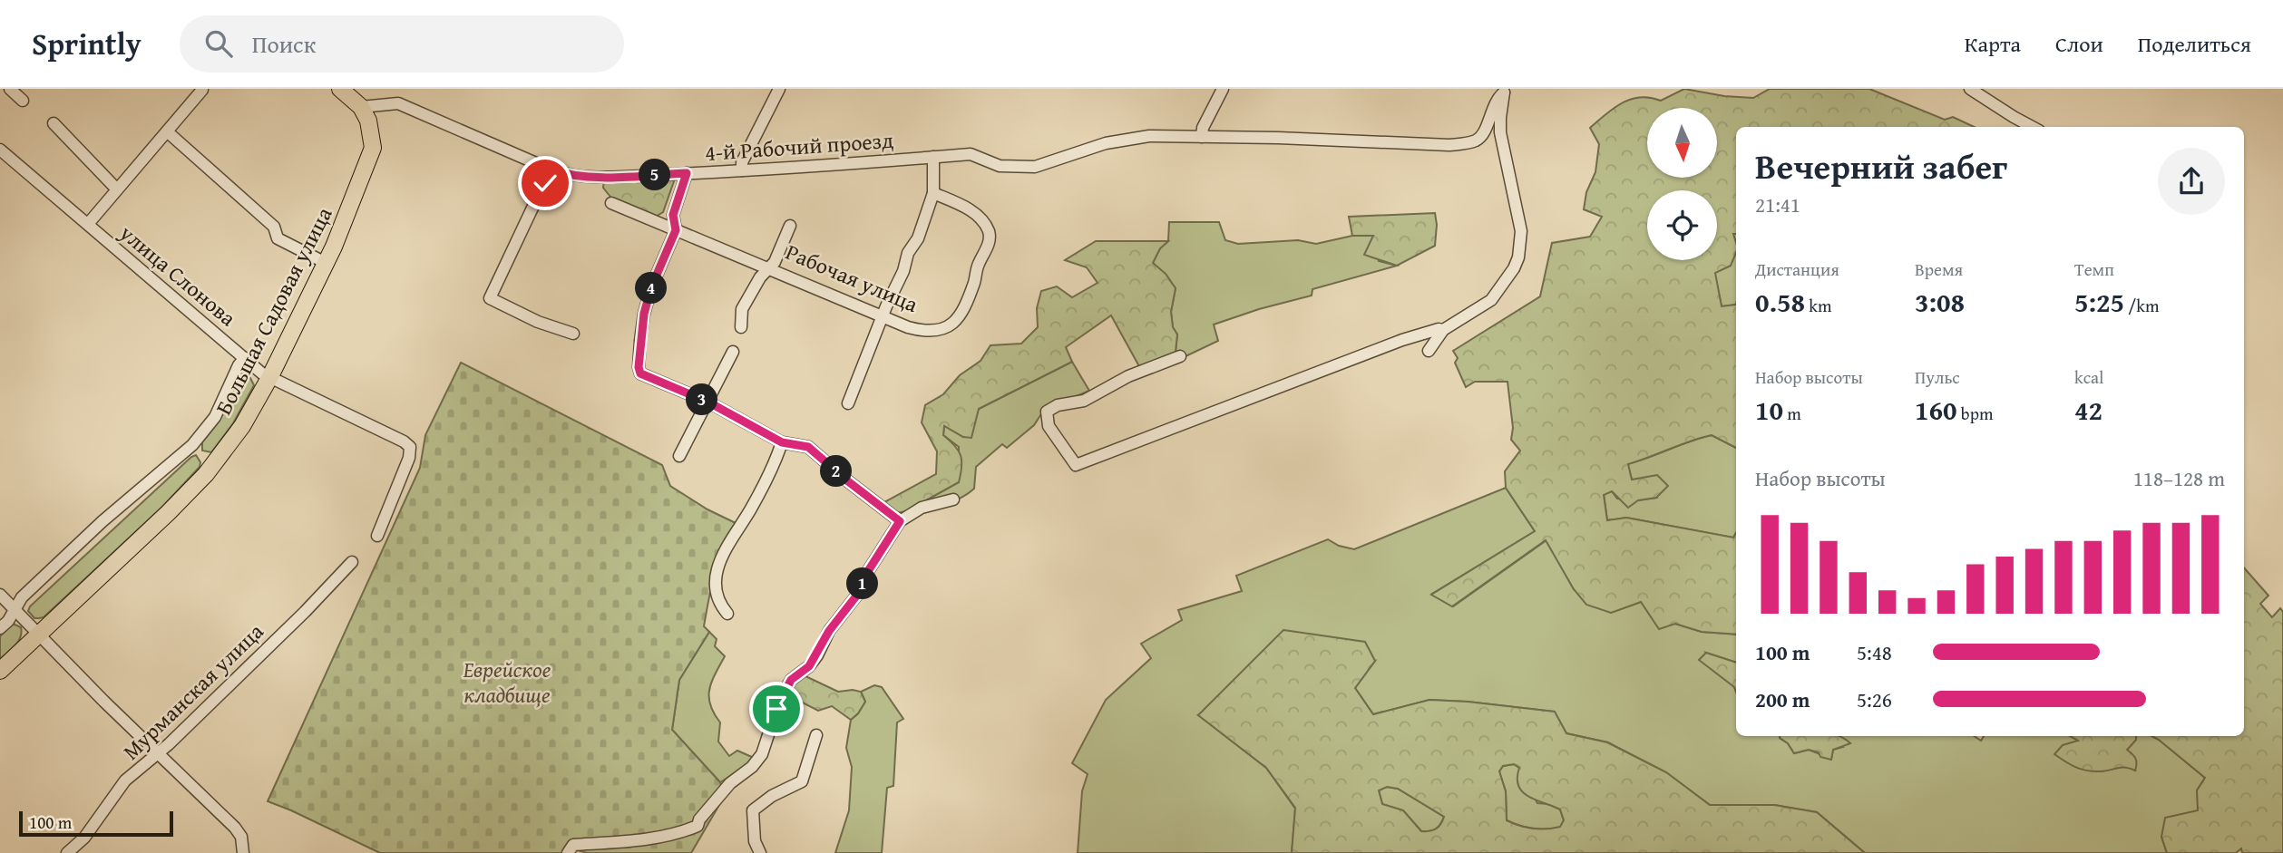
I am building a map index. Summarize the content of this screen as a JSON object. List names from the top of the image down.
{
  "streets": {
    "main road": ["Большая Садовая улица"],
    "street": [
      "4-й Рабочий проезд",
      "улица Слонова",
      "Рабочая улица",
      "Мурманская улица"
    ]
  },
  "crossings": [
    ["улица Слонова", "Большая Садовая улица"]
  ],
  "parks": ["Еврейское кладбище"],
  "scale_bar": "100 m",
  "north": "bottom",
  "page": {
    "header": "Sprintly",
    "search": "Поиск",
    "nav": ["Карта", "Слои", "Поделиться"],
    "heading": ["Вечерний забег", "21:41"],
    "pins": [
      "5",
      "4",
      "3",
      "2",
      "1"
    ],
    "stats": [
      ["Дистанция", "0.58 km"],
      ["Время", "3:08"],
      ["Темп", "5:25 /km"],
      ["Набор высоты", "10 m"],
      ["Пульс", "160 bpm"],
      ["kcal", "42"]
    ],
    "chart": ["Набор высоты", "118–128 m"],
    "list": [
      {
        "name": "100 m",
        "note": "5:48"
      },
      {
        "name": "200 m",
        "note": "5:26"
      }
    ],
    "scale": "100 m"
  }
}
